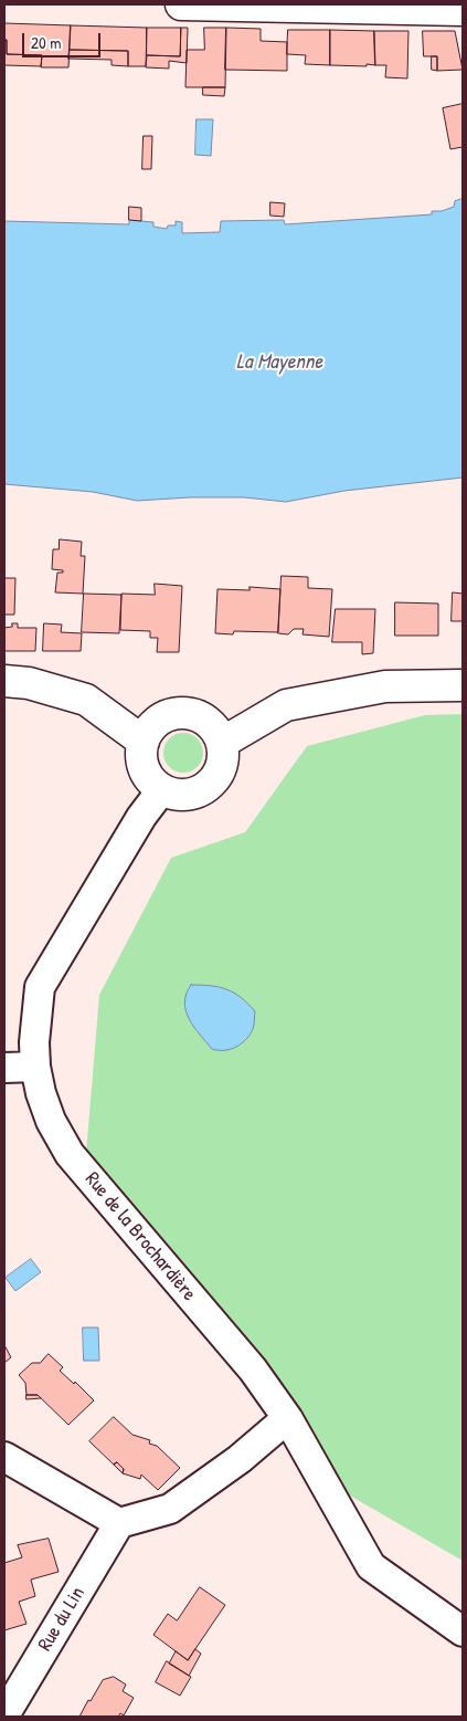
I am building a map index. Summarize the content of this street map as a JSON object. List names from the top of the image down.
{
  "streets": {
    "street": ["Rue de la Brochardière", "Rue du Lin"]
  },
  "water": ["La Mayenne"],
  "scale_bar": "20 m"
}
